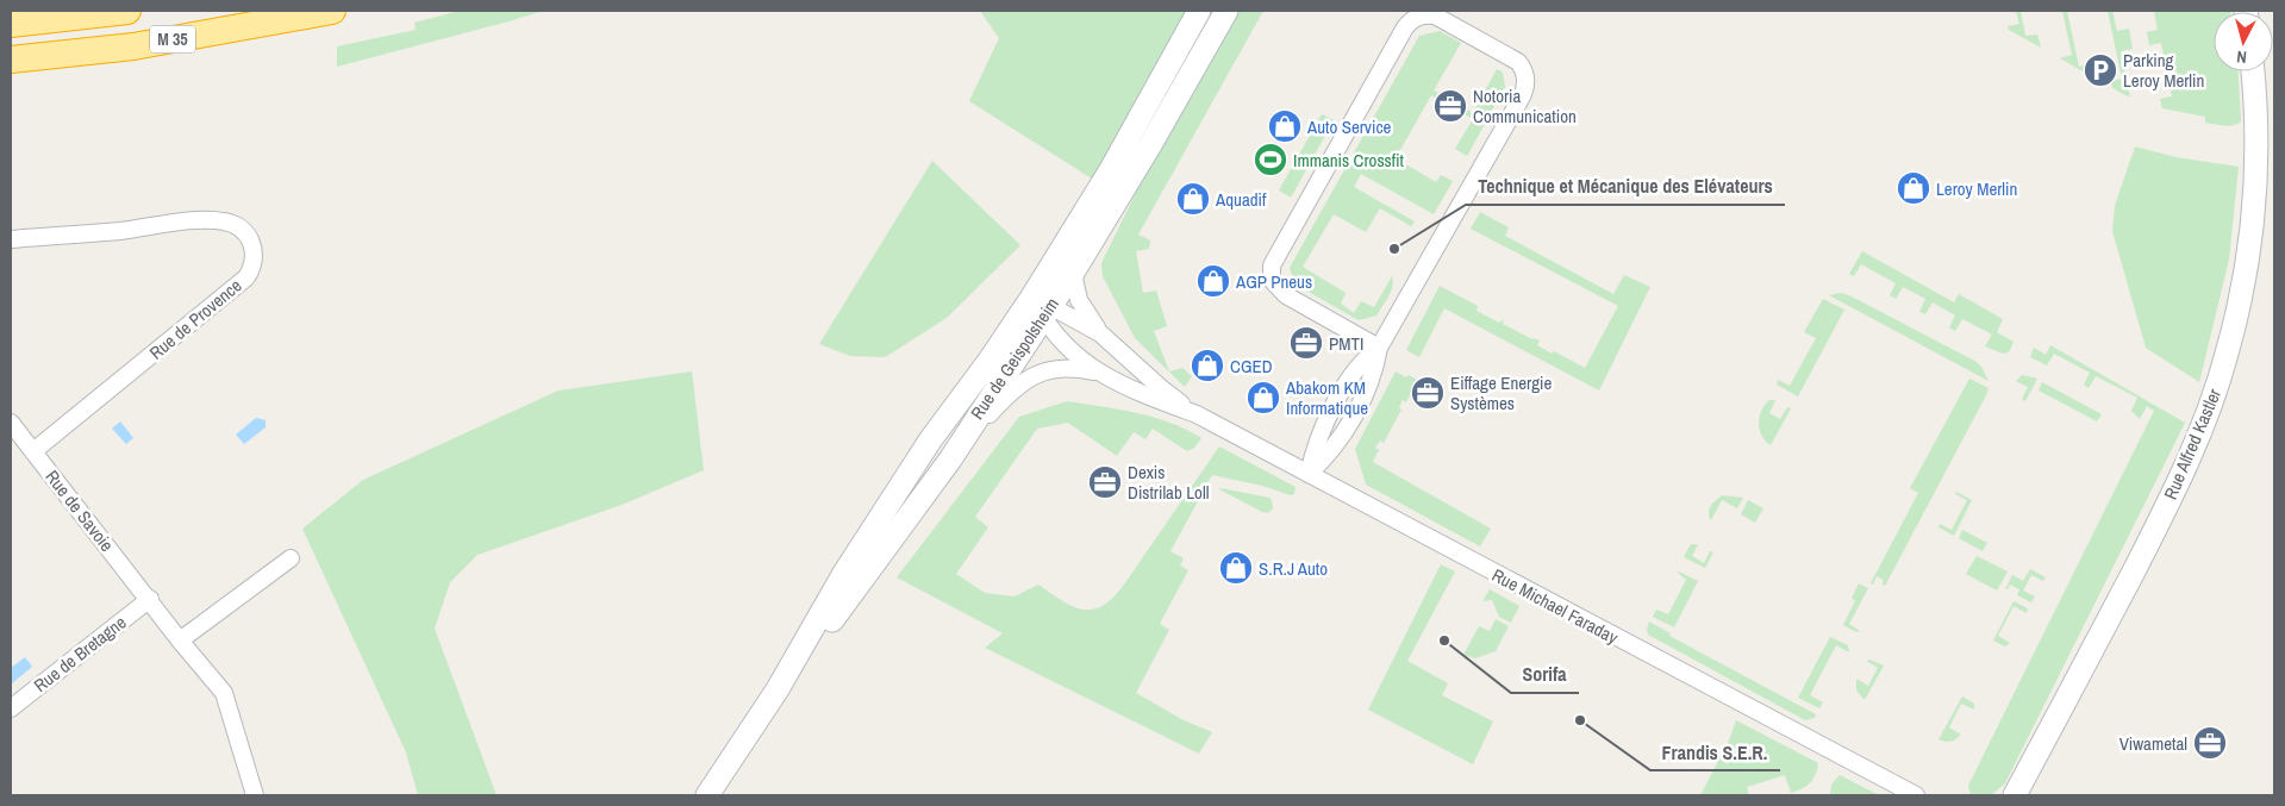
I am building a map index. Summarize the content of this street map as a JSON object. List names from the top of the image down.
{
  "streets": {
    "highway": ["M 35"],
    "main road": ["Rue de Geispolsheim", "Rue Alfred Kastler"],
    "street": [
      "Rue de Provence",
      "Rue de Savoie",
      "Rue Michael Faraday",
      "Rue de Bretagne"
    ]
  },
  "crossings": [
    ["Rue de Provence", "Rue de Savoie"],
    ["Rue de Geispolsheim", "Rue Michael Faraday"],
    ["Rue de Savoie", "Rue de Bretagne"]
  ],
  "places": {
    "parking": ["Parking Leroy Merlin"],
    "office": [
      "Notoria Communication",
      "PMTI",
      "Eiffage Energie Systèmes",
      "Dexis Distrilab Loll",
      "Viwametal"
    ],
    "shop": [
      "Auto Service",
      "Leroy Merlin",
      "Aquadif",
      "AGP Pneus",
      "CGED",
      "Abakom KM Informatique",
      "S.R.J Auto"
    ],
    "sports": ["Immanis Crossfit"],
    "other": ["Technique et Mécanique des Elévateurs", "Sorifa", "Frandis S.E.R."]
  },
  "north": "bottom"
}
